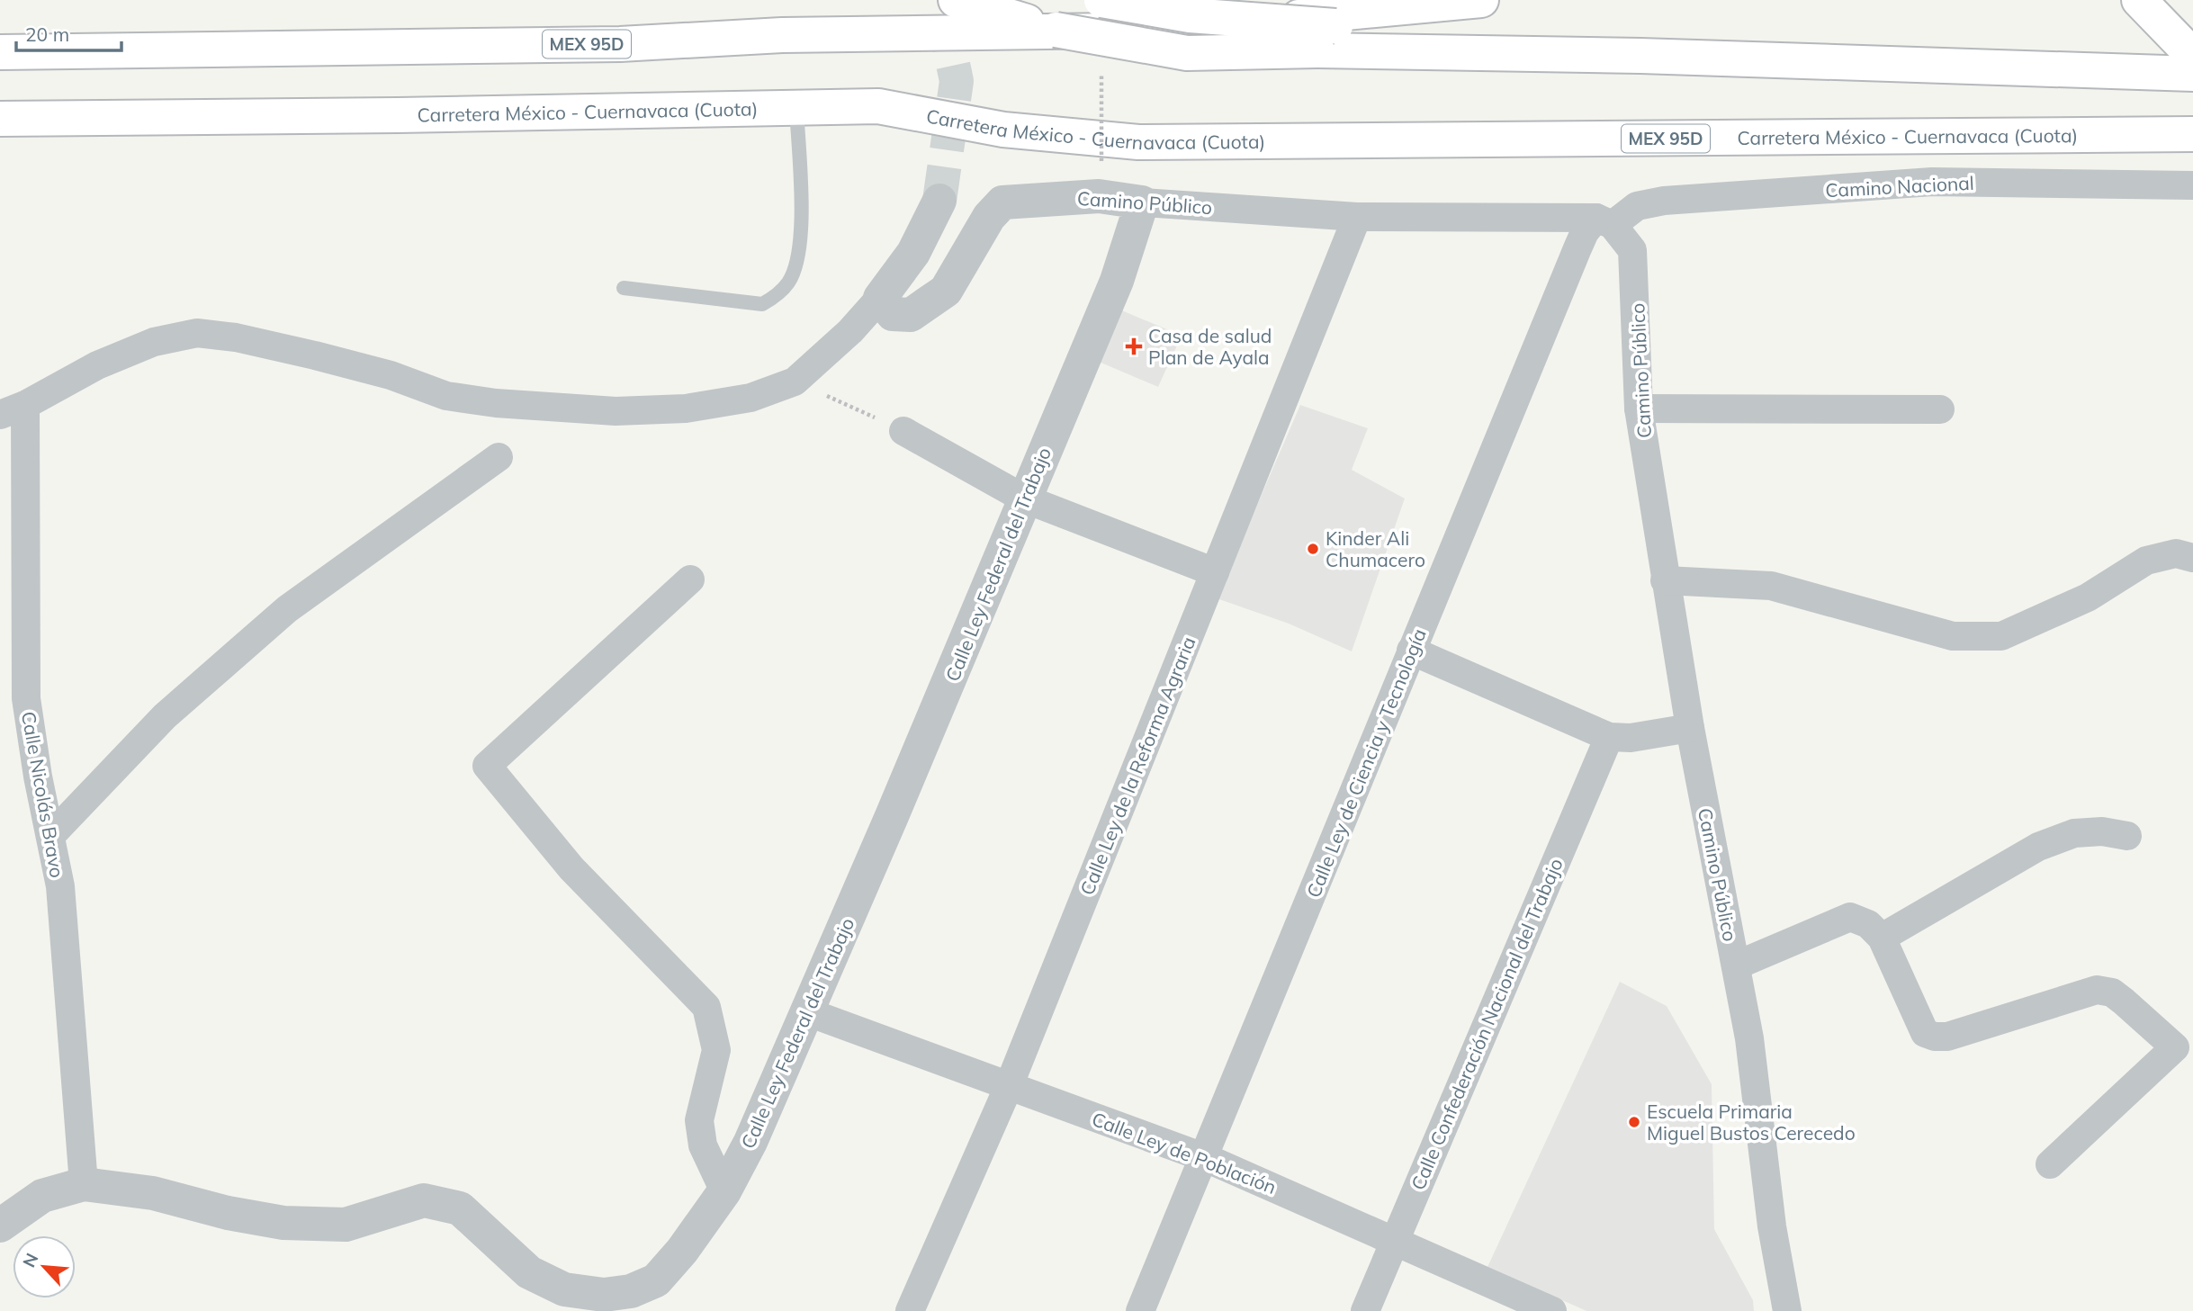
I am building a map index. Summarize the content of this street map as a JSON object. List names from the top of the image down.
{
  "streets": {
    "highway": ["MEX 95D", "Carretera México - Cuernavaca (Cuota)"],
    "street": [
      "Camino Nacional",
      "Camino Público",
      "Calle Ley Federal del Trabajo",
      "Calle Ley de Ciencia y Tecnología",
      "Calle Ley de la Reforma Agraria",
      "Calle Nicolás Bravo",
      "Calle Confederación Nacional del Trabajo",
      "Calle Ley de Población"
    ]
  },
  "crossings": [
    ["Camino Nacional", "Camino Público"],
    ["Camino Nacional", "Calle Ley de Ciencia y Tecnología"],
    ["Camino Público", "Calle Ley Federal del Trabajo"],
    ["Camino Público", "Calle Ley de Ciencia y Tecnología"],
    ["Camino Público", "Calle Ley de la Reforma Agraria"],
    ["Calle Ley Federal del Trabajo", "Calle Nicolás Bravo"],
    ["Calle Ley Federal del Trabajo", "Calle Ley de Población"],
    ["Calle Ley de Ciencia y Tecnología", "Calle Ley de Población"],
    ["Calle Ley de la Reforma Agraria", "Calle Ley de Población"],
    ["Calle Confederación Nacional del Trabajo", "Calle Ley de Población"]
  ],
  "places": {
    "health": ["Casa de salud Plan de Ayala"],
    "other": ["Kinder Ali Chumacero", "Escuela Primaria Miguel Bustos Cerecedo"]
  },
  "scale_bar": "20 m",
  "north": "top left"
}
